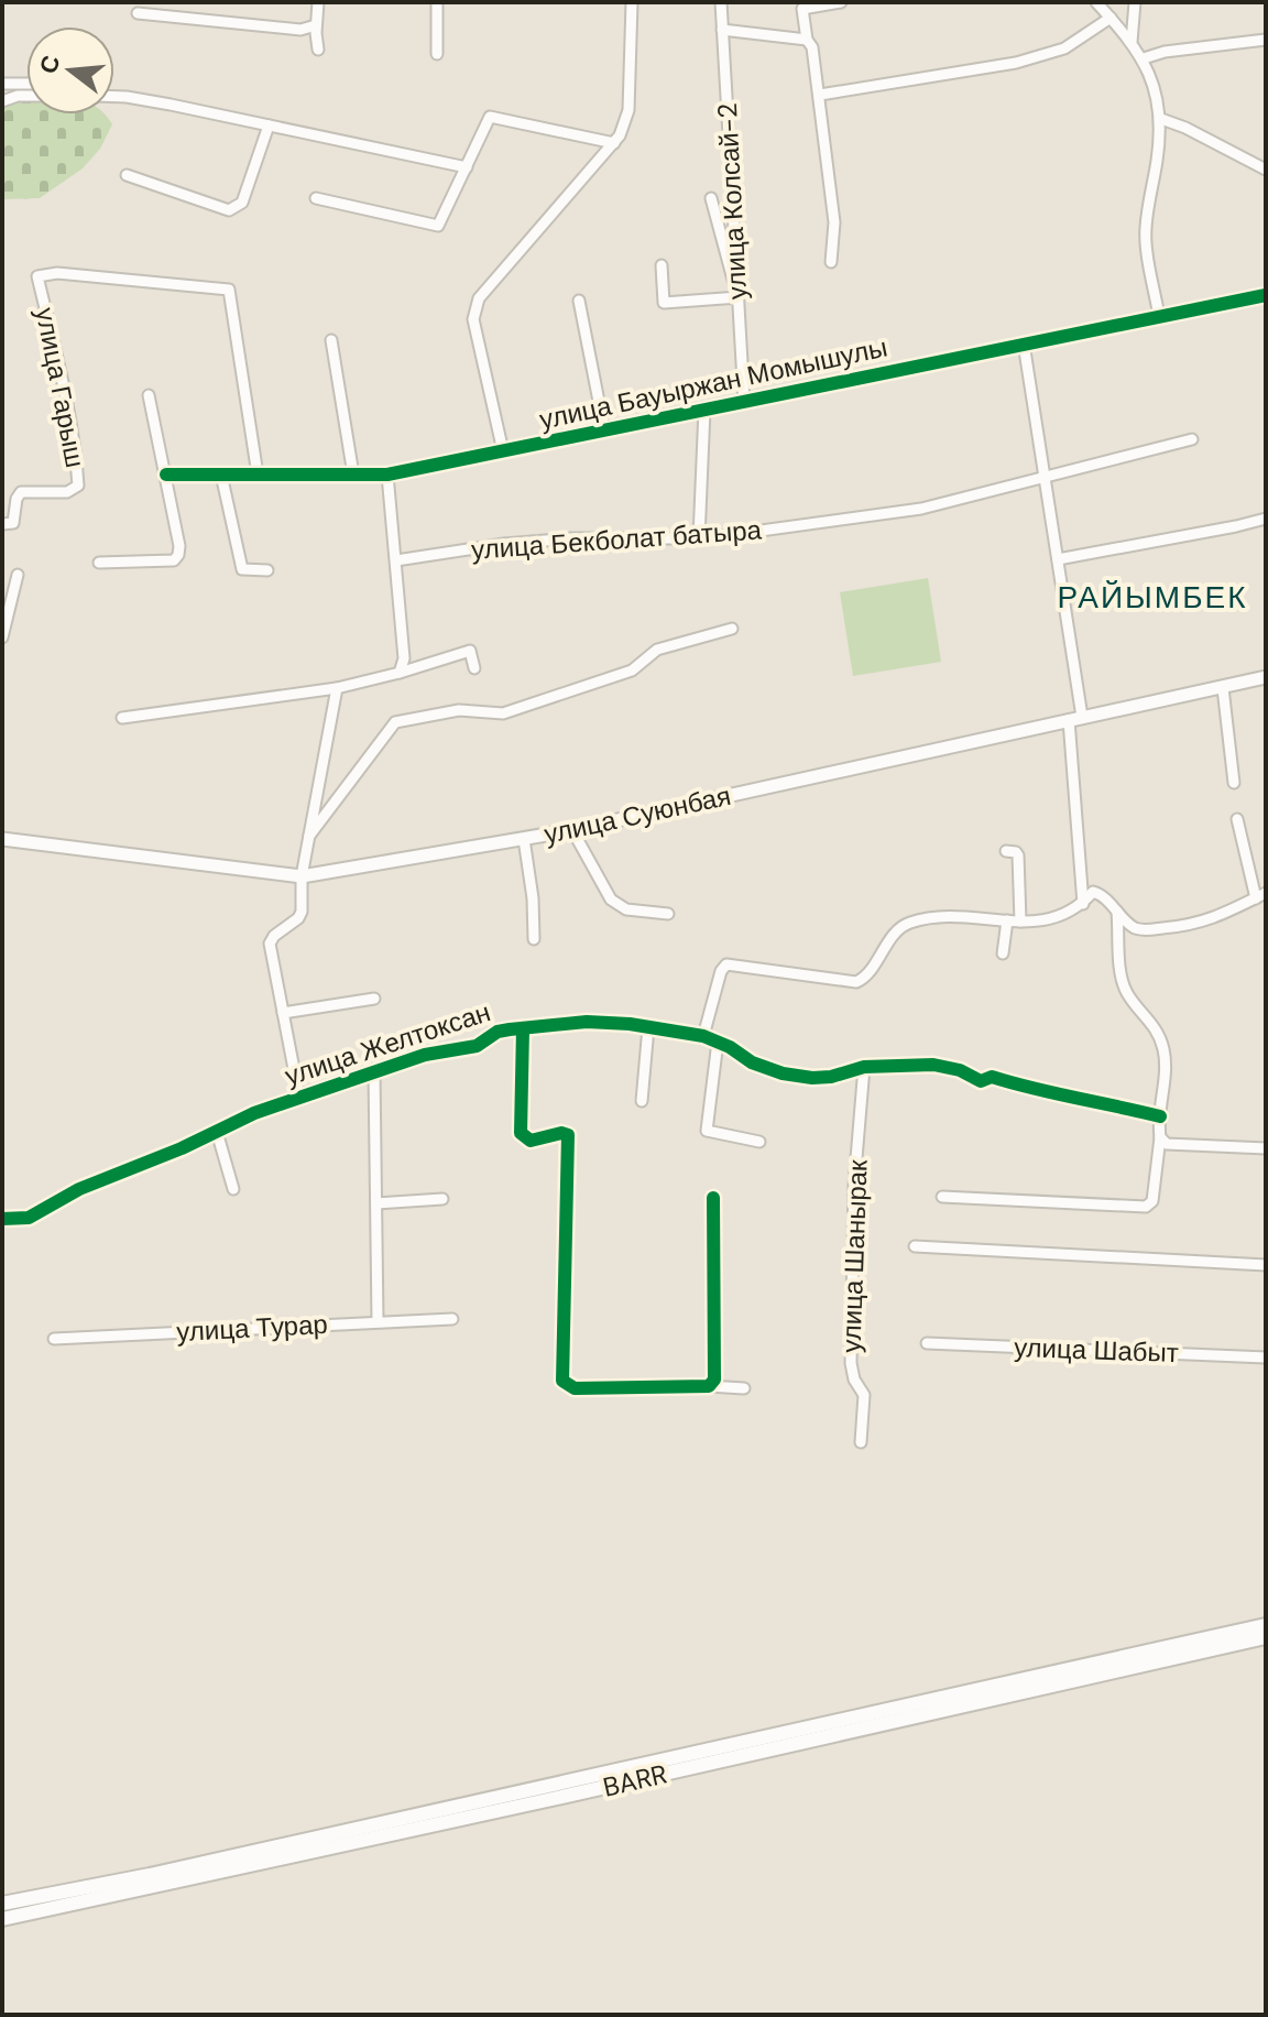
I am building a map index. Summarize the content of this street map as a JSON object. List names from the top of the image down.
{
  "streets": {
    "highway": ["BARR"],
    "main road": ["улица Суюнбая"],
    "street": [
      "улица Колсай-2",
      "улица Бауыржан Момышулы",
      "улица Гарыш",
      "улица Бекболат батыра",
      "улица Желтоксан",
      "улица Шанырак",
      "улица Турар",
      "улица Шабыт"
    ]
  },
  "crossings": [
    ["улица Колсай-2", "улица Бауыржан Момышулы"],
    ["улица Бауыржан Момышулы", "улица Гарыш"],
    ["улица Желтоксан", "улица Шанырак"]
  ],
  "districts": ["РАЙЫМБЕК"],
  "north": "left"
}
